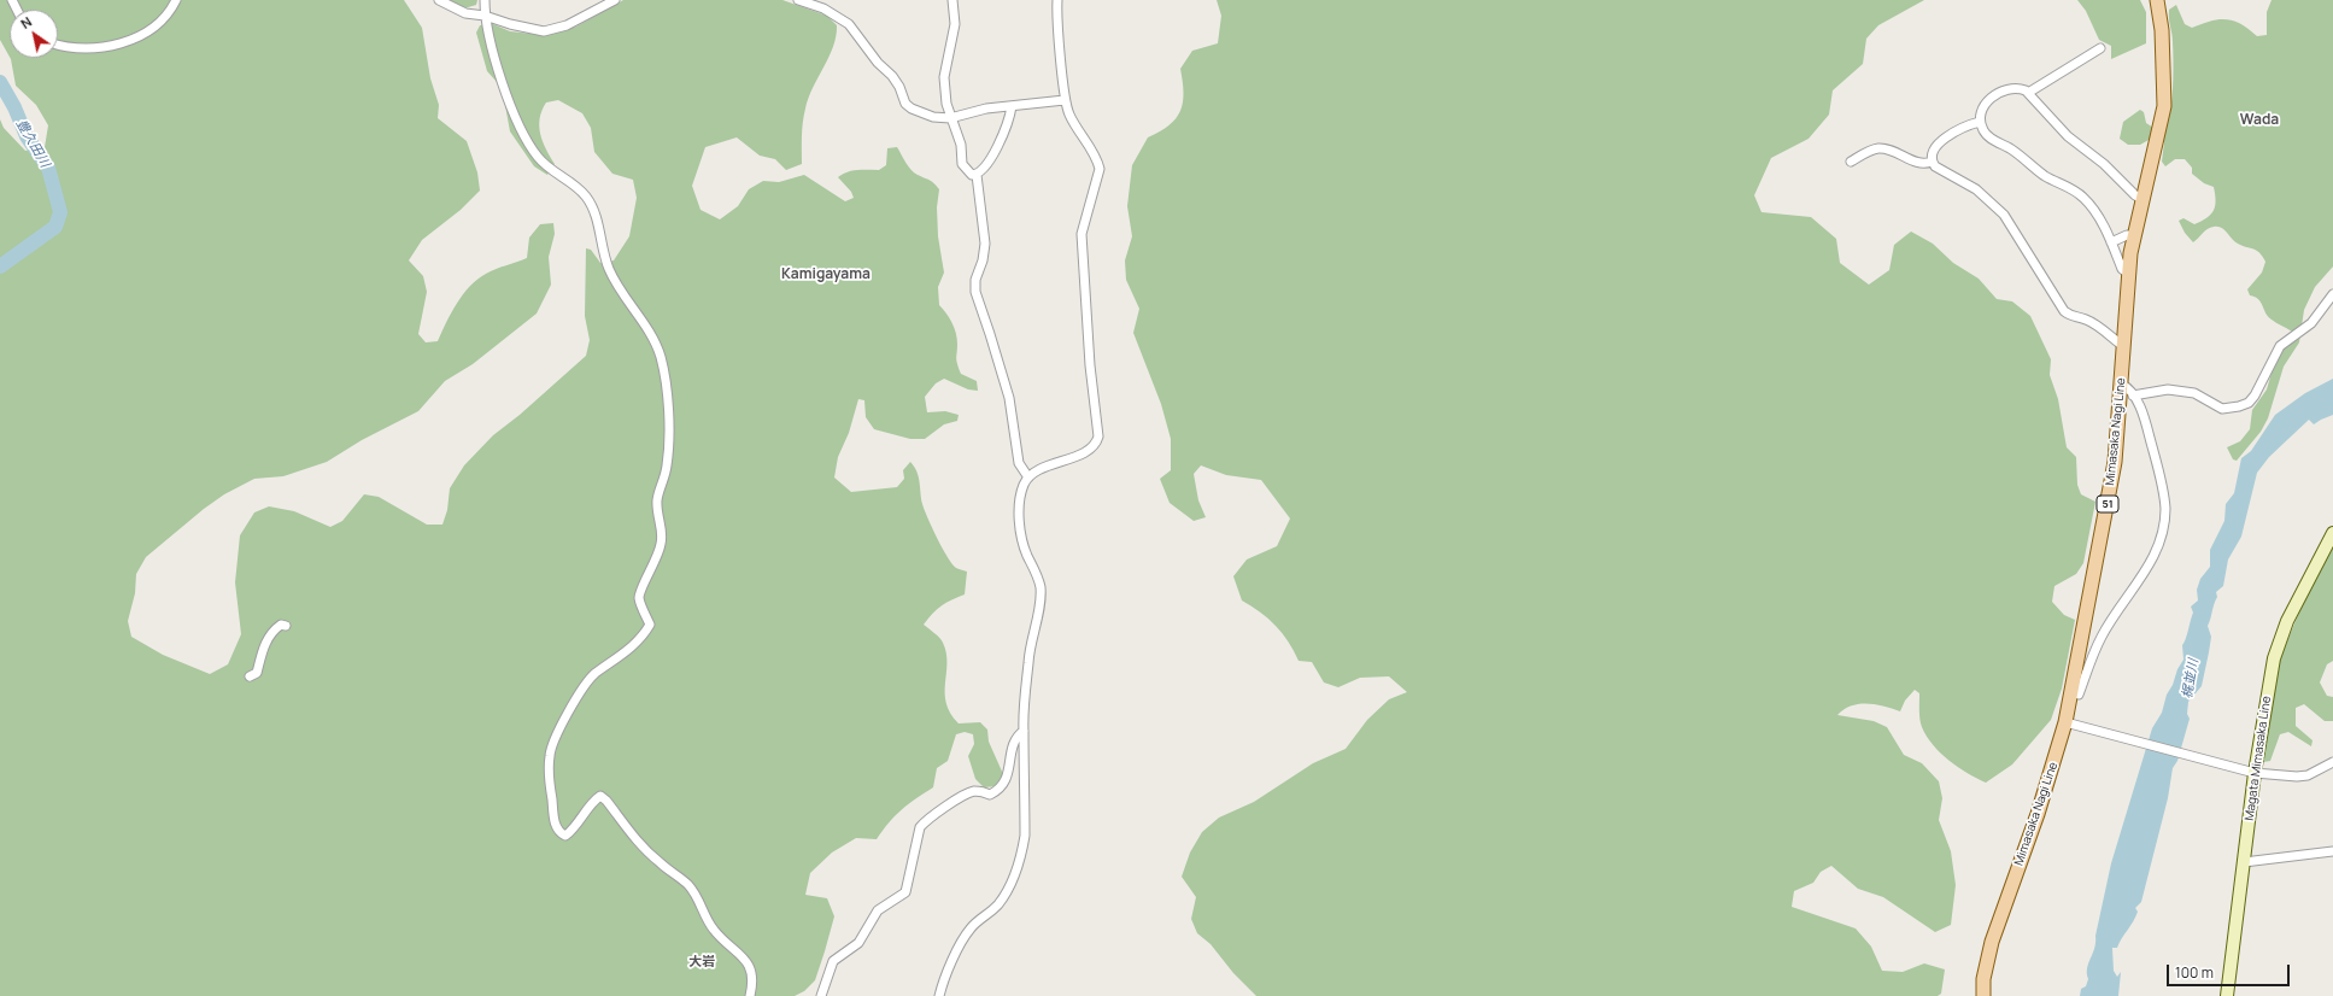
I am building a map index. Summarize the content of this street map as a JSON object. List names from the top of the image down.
{
  "streets": {
    "main road": ["Mimasaka Nagi Line", "51", "Magata Mimasaka Line"]
  },
  "districts": ["Wada", "Kamigayama", "大岩"],
  "water": ["豊久田川", "梶並川"],
  "scale_bar": "100 m",
  "north": "top left"
}
